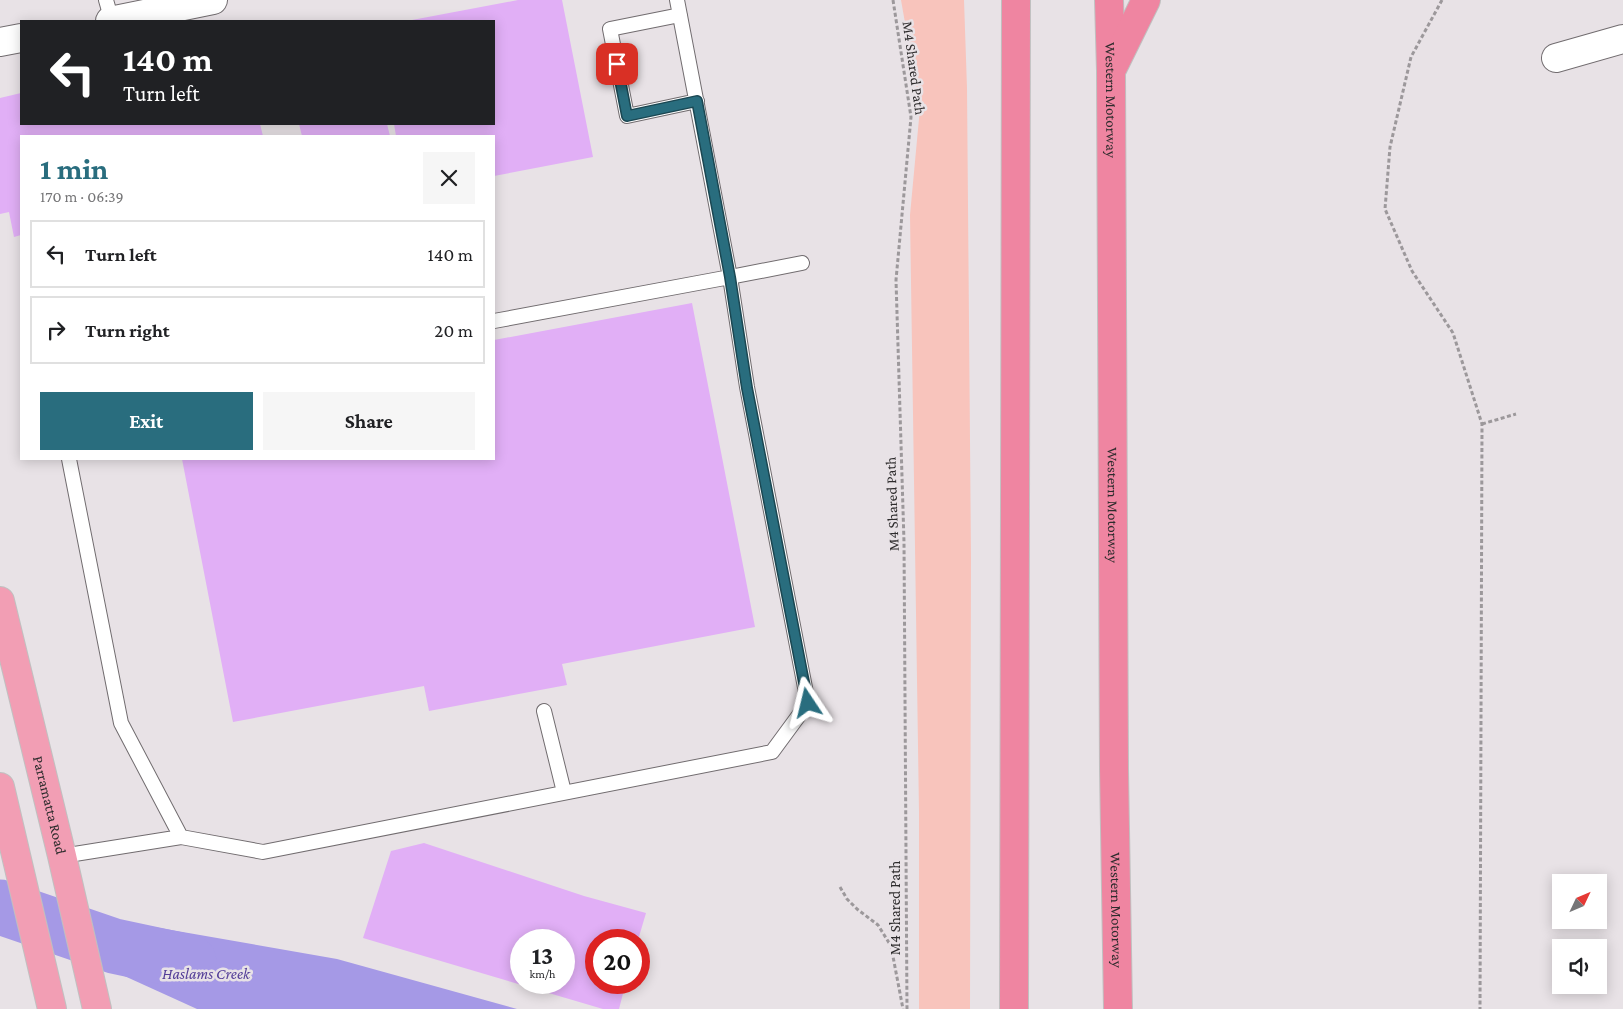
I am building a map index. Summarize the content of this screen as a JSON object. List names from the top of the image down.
{
  "streets": {
    "highway": ["Western Motorway", "Parramatta Road"],
    "path": ["M4 Shared Path"]
  },
  "water": ["Haslams Creek"],
  "north": "top right",
  "page": {
    "turn": ["140 m", "Turn left"],
    "heading": ["1 min", "170 m · 06:39"],
    "list": [
      {
        "name": "Turn left",
        "value": "140 m"
      },
      {
        "name": "Turn right",
        "value": "20 m"
      }
    ],
    "buttons": ["Exit", "Share"],
    "speed": "13 km/h",
    "limit": "20"
  }
}
